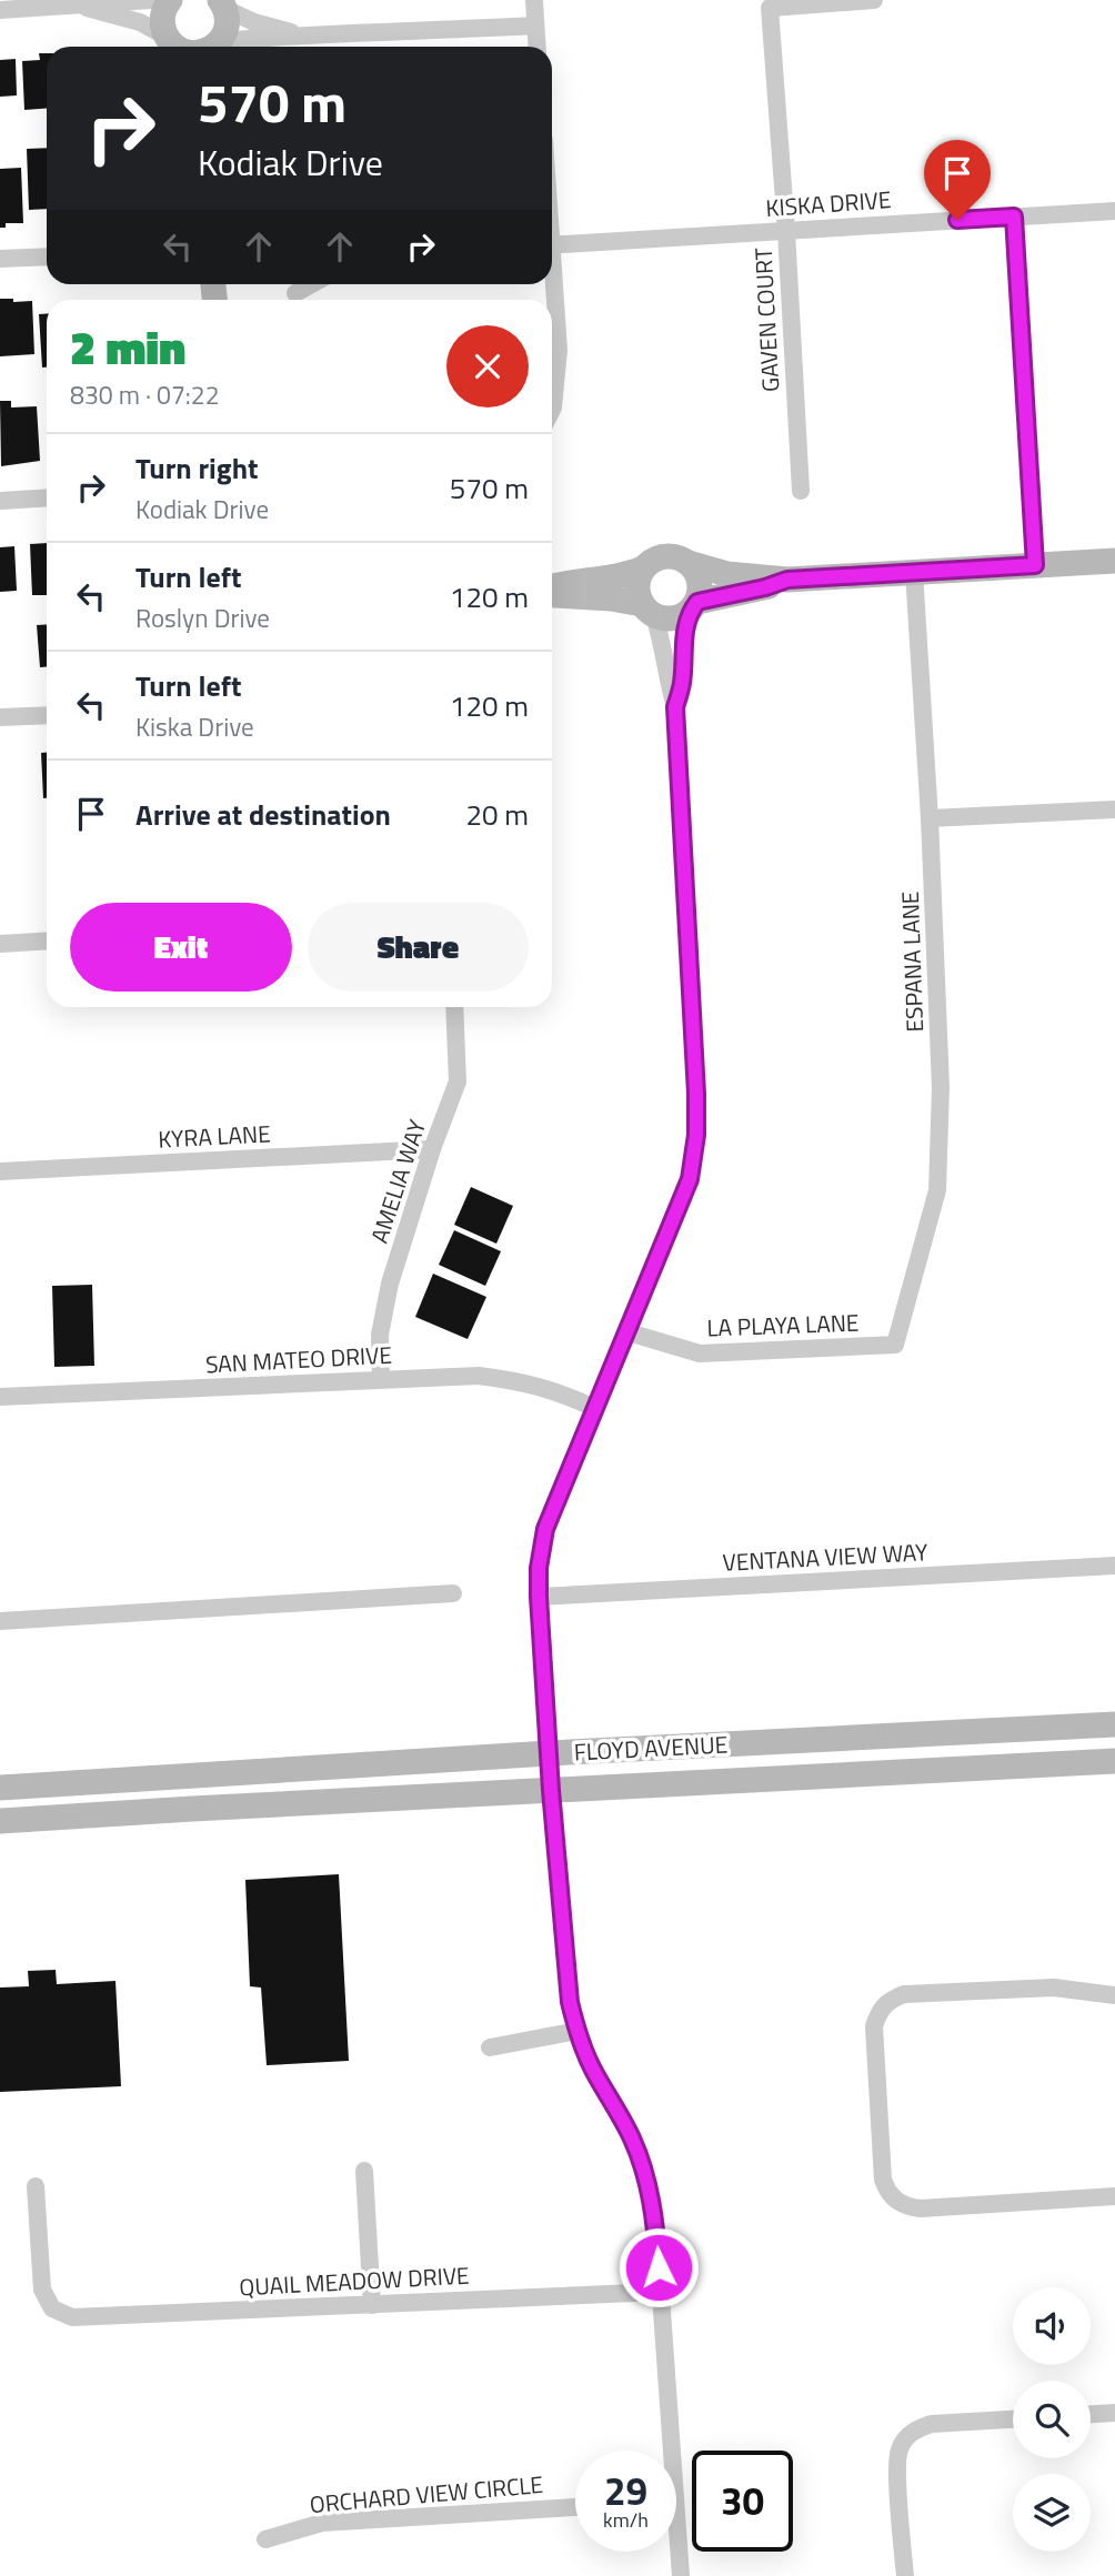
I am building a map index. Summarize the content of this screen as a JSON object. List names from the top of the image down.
{
  "streets": {
    "street": [
      "KISKA DRIVE",
      "GAVEN COURT",
      "ESPANA LANE",
      "KYRA LANE",
      "AMELIA WAY",
      "LA PLAYA LANE",
      "SAN MATEO DRIVE",
      "VENTANA VIEW WAY",
      "FLOYD AVENUE",
      "QUAIL MEADOW DRIVE",
      "ORCHARD VIEW CIRCLE"
    ]
  },
  "crossings": [
    ["KISKA DRIVE", "GAVEN COURT"],
    ["ESPANA LANE", "LA PLAYA LANE"],
    ["KYRA LANE", "AMELIA WAY"],
    ["AMELIA WAY", "SAN MATEO DRIVE"]
  ],
  "page": {
    "turn": ["570 m", "Kodiak Drive"],
    "heading": ["2 min", "830 m · 07:22"],
    "list": [
      {
        "name": "Turn right",
        "note": "Kodiak Drive",
        "value": "570 m"
      },
      {
        "name": "Turn left",
        "note": "Roslyn Drive",
        "value": "120 m"
      },
      {
        "name": "Turn left",
        "note": "Kiska Drive",
        "value": "120 m"
      },
      {
        "name": "Arrive at destination",
        "value": "20 m"
      }
    ],
    "buttons": ["Exit", "Share"],
    "speed": "29 km/h",
    "limit": "30"
  }
}
